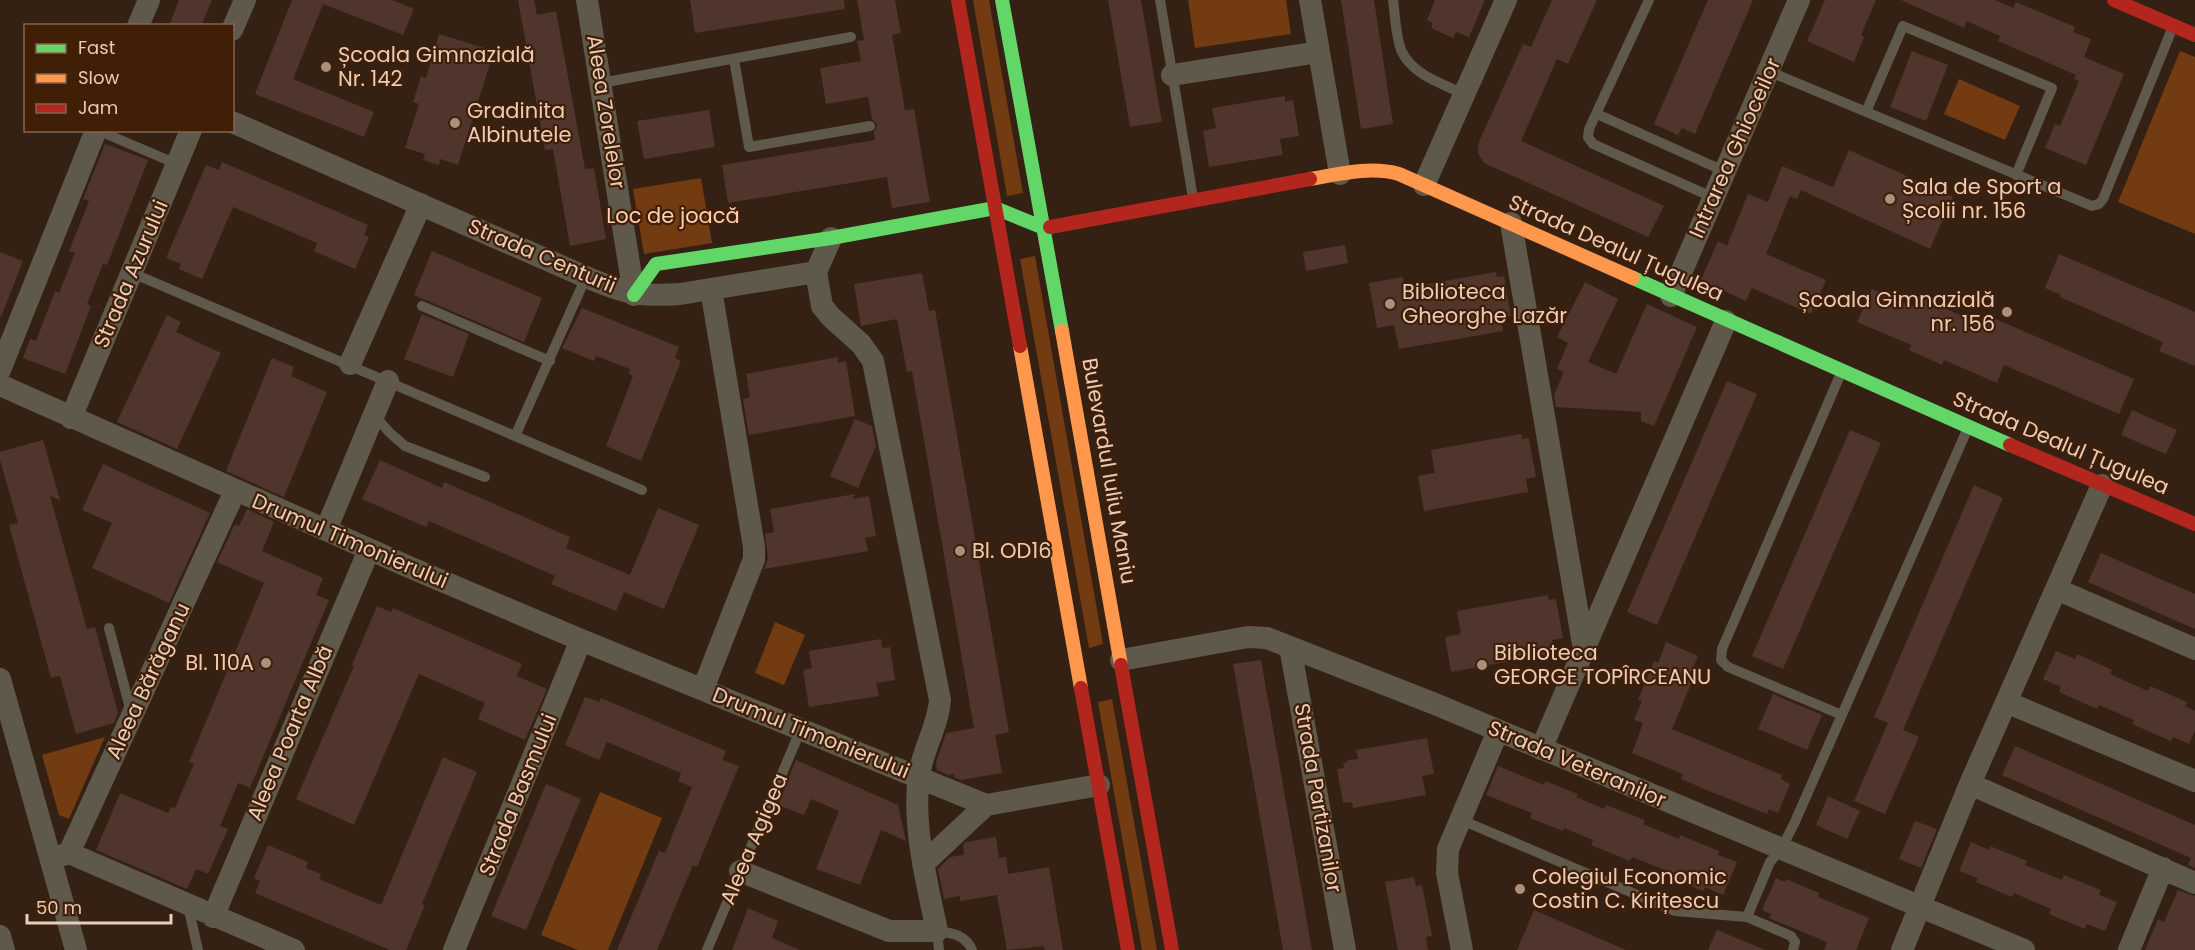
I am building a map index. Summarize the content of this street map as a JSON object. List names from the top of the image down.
{
  "streets": {
    "main road": ["Strada Dealul Țugulea", "Strada Centurii", "Bulevardul Iuliu Maniu"],
    "street": [
      "Aleea Zorelelor",
      "Intrarea Ghioceilor",
      "Strada Azurului",
      "Drumul Timonierului",
      "Aleea Bărăganu",
      "Aleea Poarta Albă",
      "Strada Veteranilor",
      "Strada Basmului",
      "Strada Partizanilor"
    ],
    "lane": ["Aleea Agigea"]
  },
  "crossings": [
    ["Aleea Zorelelor", "Strada Centurii"],
    ["Intrarea Ghioceilor", "Strada Dealul Țugulea"],
    ["Strada Dealul Țugulea", "Bulevardul Iuliu Maniu"],
    ["Strada Azurului", "Drumul Timonierului"],
    ["Bulevardul Iuliu Maniu", "Strada Veteranilor"],
    ["Drumul Timonierului", "Aleea Bărăganu"],
    ["Drumul Timonierului", "Aleea Poarta Albă"],
    ["Drumul Timonierului", "Strada Basmului"],
    ["Drumul Timonierului", "Aleea Agigea"],
    ["Strada Veteranilor", "Strada Partizanilor"]
  ],
  "parks": ["Loc de joacă"],
  "places": [
    "Școala Gimnazială Nr. 142",
    "Gradinita Albinutele",
    "Sala de Sport a Școlii nr. 156",
    "Biblioteca Gheorghe Lazăr",
    "Școala Gimnazială nr. 156",
    "Bl. OD16",
    "Bl. 110A",
    "Biblioteca GEORGE TOPÎRCEANU",
    "Colegiul Economic Costin C. Kirițescu"
  ],
  "legend": ["Fast", "Slow", "Jam"],
  "scale_bar": "50 m"
}
